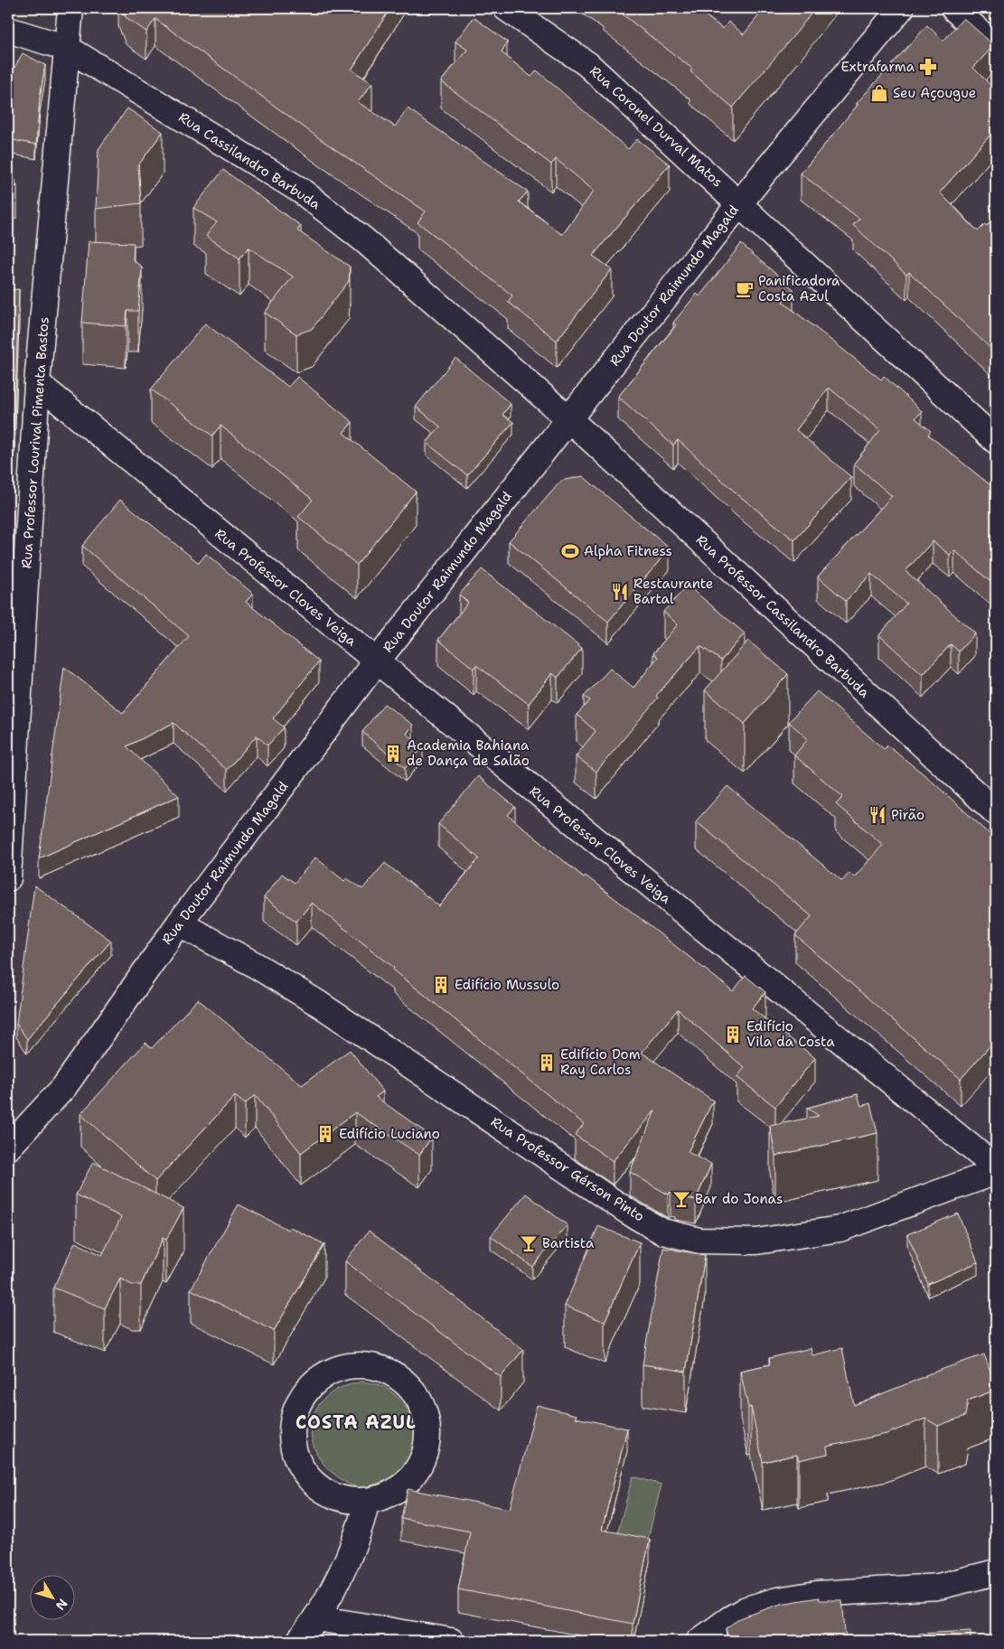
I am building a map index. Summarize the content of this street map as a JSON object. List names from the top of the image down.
{
  "streets": {
    "street": [
      "Rua Coronel Durval Matos",
      "Rua Cassilandro Barbuda",
      "Rua Doutor Raimundo Magald",
      "Rua Professor Lourival Pimenta Bastos",
      "Rua Professor Cloves Veiga",
      "Rua Professor Cassilandro Barbuda",
      "Rua Professor Gérson Pinto"
    ]
  },
  "crossings": [
    ["Rua Coronel Durval Matos", "Rua Doutor Raimundo Magald"],
    ["Rua Cassilandro Barbuda", "Rua Doutor Raimundo Magald"],
    ["Rua Cassilandro Barbuda", "Rua Professor Lourival Pimenta Bastos"],
    ["Rua Cassilandro Barbuda", "Rua Professor Cassilandro Barbuda"],
    ["Rua Doutor Raimundo Magald", "Rua Professor Cloves Veiga"],
    ["Rua Doutor Raimundo Magald", "Rua Professor Cassilandro Barbuda"],
    ["Rua Doutor Raimundo Magald", "Rua Professor Gérson Pinto"],
    ["Rua Professor Lourival Pimenta Bastos", "Rua Professor Cloves Veiga"]
  ],
  "districts": ["COSTA AZUL"],
  "places": {
    "pharmacy": ["Extrafarma"],
    "shop": ["Seu Açougue"],
    "cafe": ["Panificadora Costa Azul"],
    "sports": ["Alpha Fitness"],
    "restaurant": ["Restaurante Bartal", "Pirão"],
    "building": [
      "Academia Bahiana de Dança de Salão",
      "Edifício Mussulo",
      "Edifício Vila da Costa",
      "Edifício Dom Ray Carlos",
      "Edifício Luciano"
    ],
    "bar": ["Bar do Jonas", "Bartista"]
  },
  "north": "bottom right"
}
